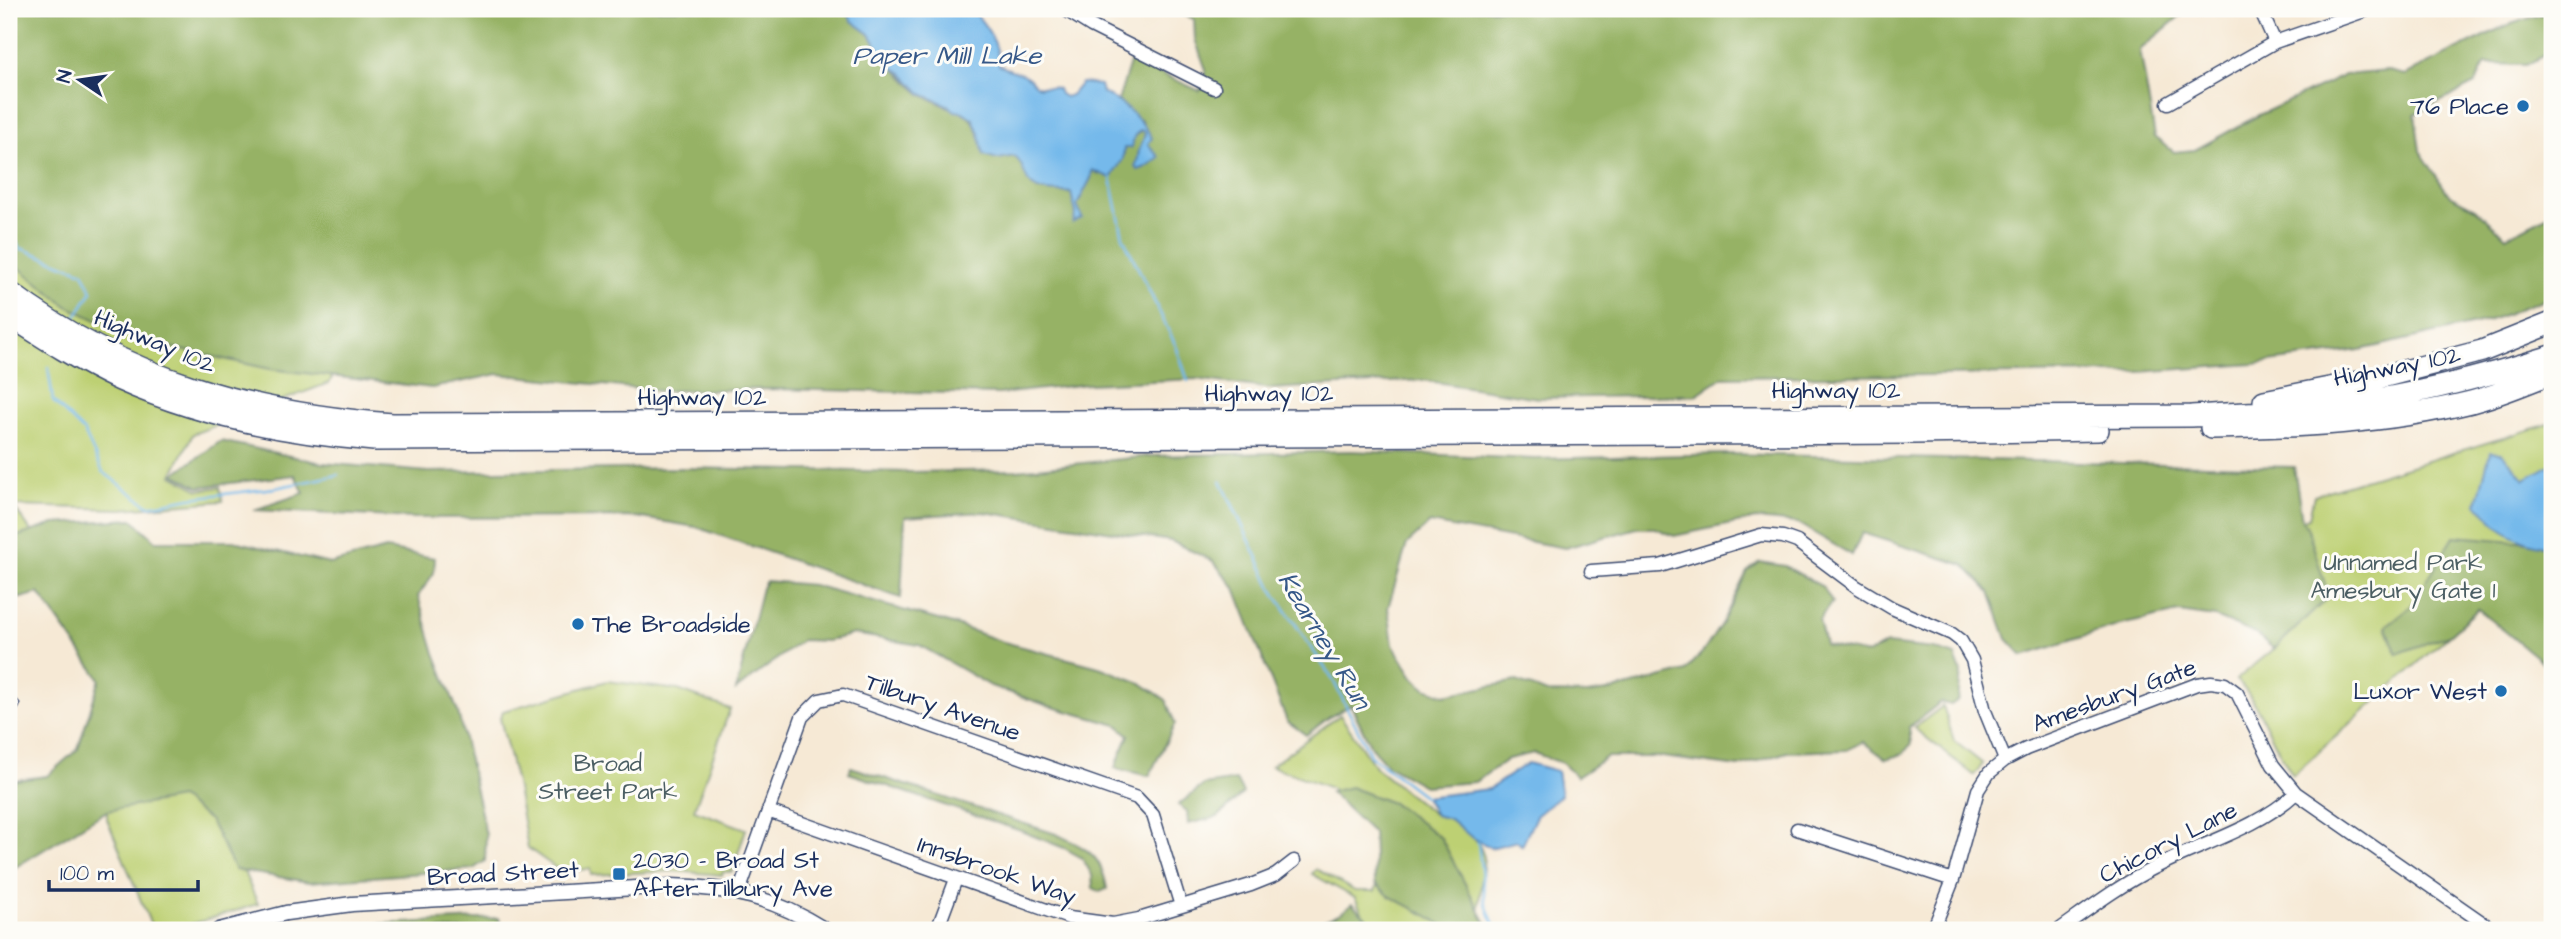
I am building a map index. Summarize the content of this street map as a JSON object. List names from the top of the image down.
{
  "streets": {
    "highway": ["Highway 102"],
    "street": [
      "Amesbury Gate",
      "Tilbury Avenue",
      "Chicory Lane",
      "Innsbrook Way",
      "Broad Street"
    ]
  },
  "crossings": [
    ["Amesbury Gate", "Chicory Lane"],
    ["Tilbury Avenue", "Innsbrook Way"],
    ["Tilbury Avenue", "Broad Street"]
  ],
  "water": ["Paper Mill Lake", "Kearney Run"],
  "parks": ["Unnamed Park Amesbury Gate 1", "Broad Street Park"],
  "places": {
    "other": ["76 Place", "The Broadside", "Luxor West"],
    "transit": ["2030 - Broad St After Tilbury Ave"]
  },
  "scale_bar": "100 m",
  "north": "left"
}
